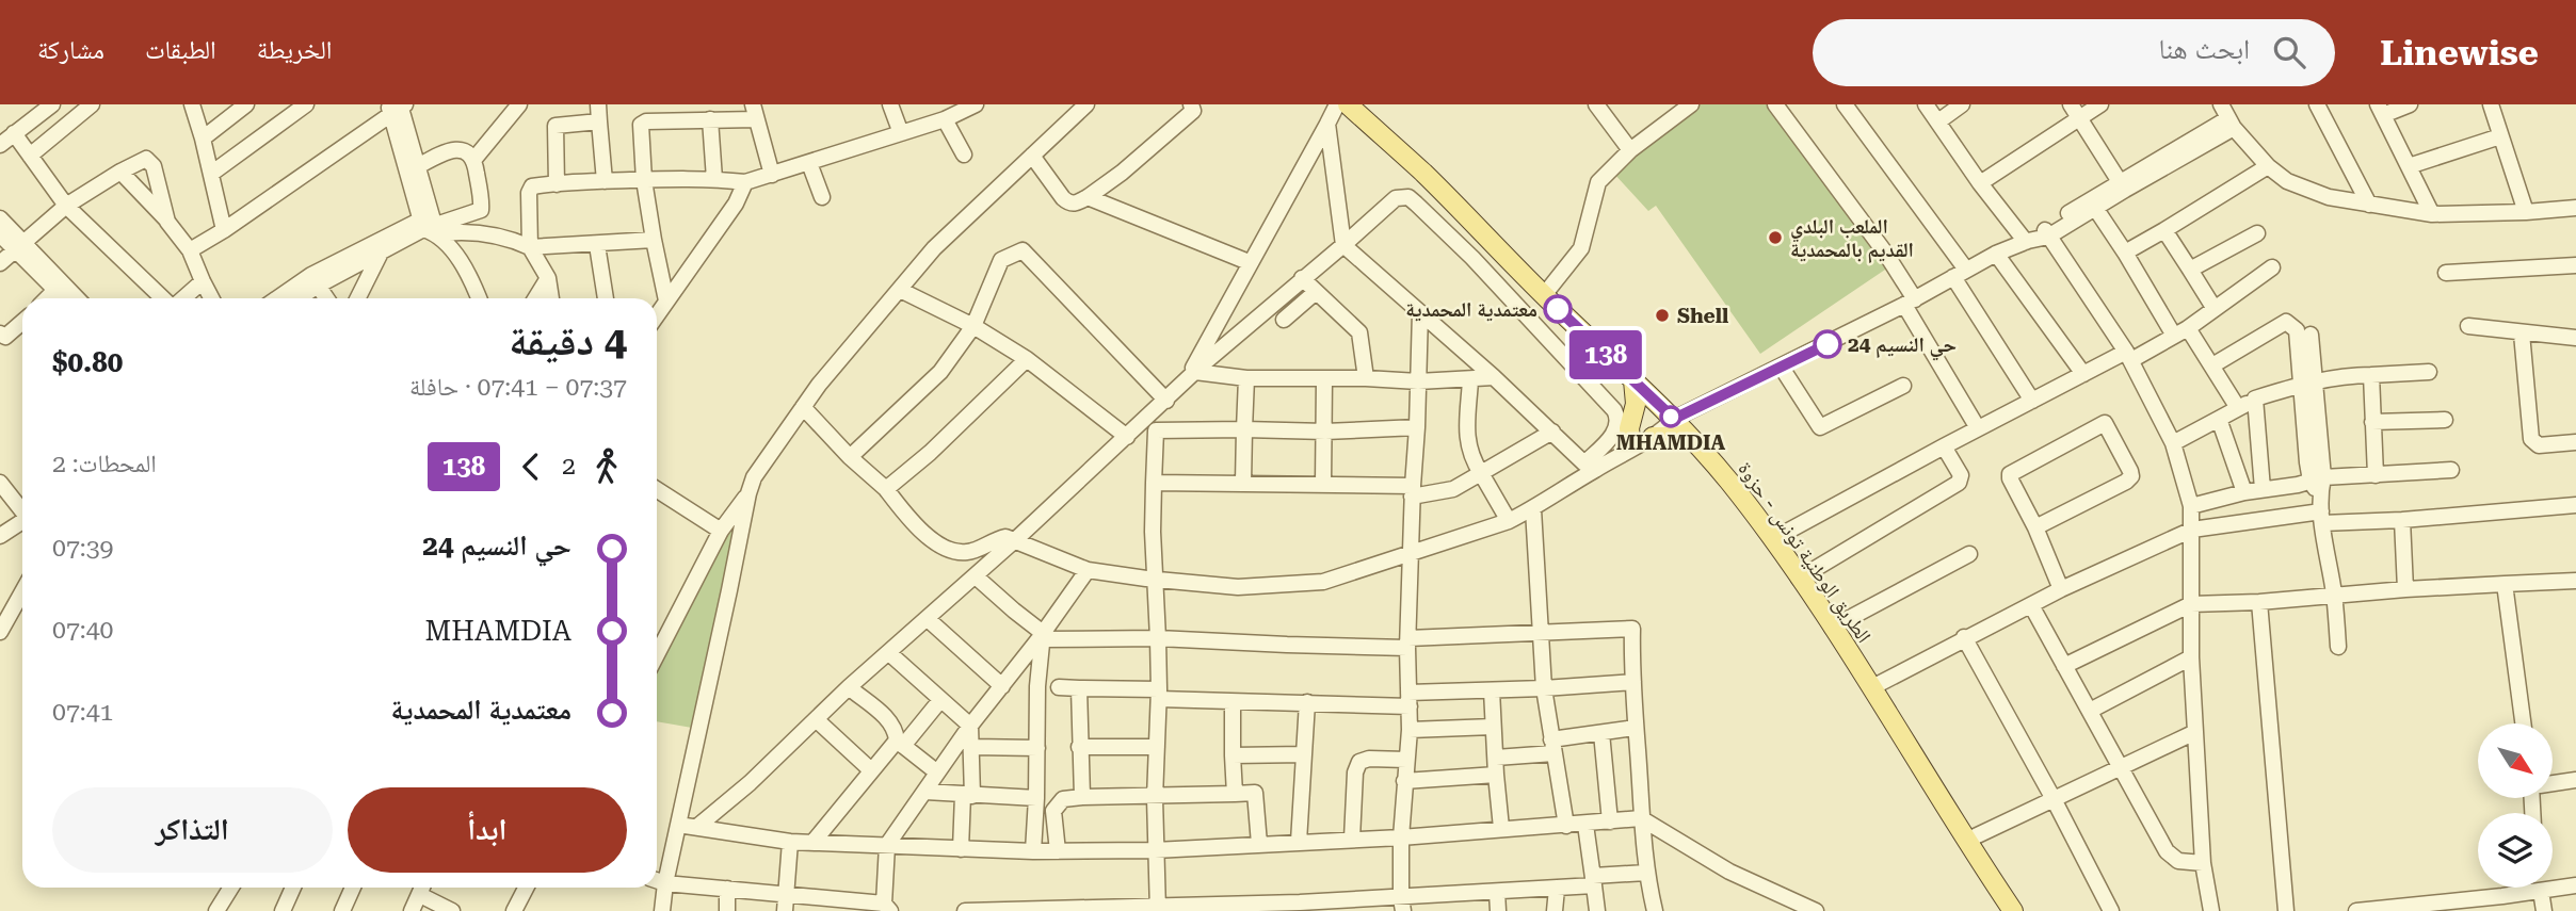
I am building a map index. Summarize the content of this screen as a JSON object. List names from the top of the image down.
{
  "streets": {
    "main road": ["الطريق الوطنية تونس - حزوة"]
  },
  "places": [
    "الملعب البلدي القديم بالمحمدية",
    "معتمدية المحمدية",
    "Shell",
    "حي النسيم 24",
    "MHAMDIA"
  ],
  "lines": ["bus line 138"],
  "north": "bottom right",
  "page": {
    "header": "Linewise",
    "search": "ابحث هنا",
    "nav": ["الخريطة", "الطبقات", "مشاركة"],
    "on_map": "138",
    "heading": ["4 دقيقة", "07:37 – 07:41 · حافلة", "$0.80"],
    "legs": ["2", "138", "المحطات: 2"],
    "list": [
      {
        "name": "حي النسيم 24",
        "value": "07:39"
      },
      {
        "name": "MHAMDIA",
        "value": "07:40"
      },
      {
        "name": "معتمدية المحمدية",
        "value": "07:41"
      }
    ],
    "buttons": ["ابدأ", "التذاكر"]
  }
}
